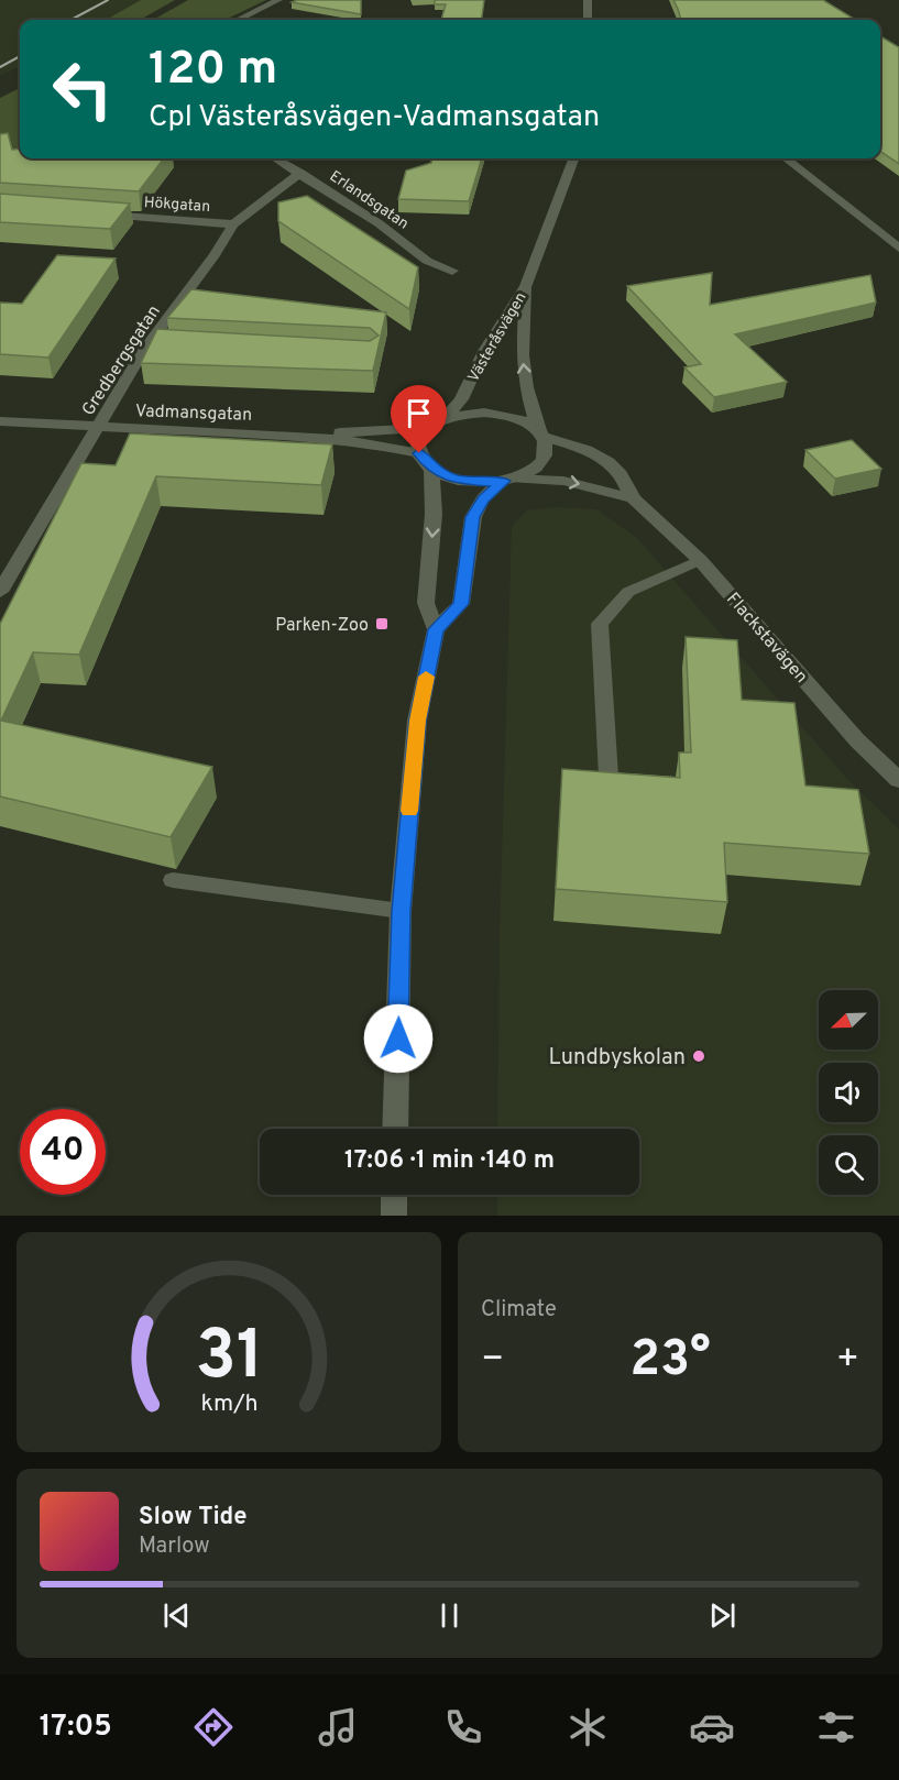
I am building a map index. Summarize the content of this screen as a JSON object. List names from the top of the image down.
{
  "streets": {
    "street": [
      "Erlandsgatan",
      "Hökgatan",
      "Västeråsvägen",
      "Gredbergsgatan",
      "Vadmansgatan",
      "Flackstavägen"
    ]
  },
  "crossings": [
    ["Erlandsgatan", "Gredbergsgatan"],
    ["Hökgatan", "Gredbergsgatan"],
    ["Västeråsvägen", "Flackstavägen"],
    ["Gredbergsgatan", "Vadmansgatan"]
  ],
  "places": {
    "transit": ["Parken-Zoo"],
    "other": ["Lundbyskolan"]
  },
  "north": "bottom left",
  "page": {
    "turn": ["120 m", "Cpl Västeråsvägen-Vadmansgatan"],
    "limit": "40",
    "trip": "17:06 · 1 min · 140 m",
    "tile": "Climate",
    "heat": ["−", "23°", "+"],
    "song": ["Slow Tide", "Marlow"],
    "tabs": "17:05",
    "gauge": ["31", "km/h"]
  }
}
